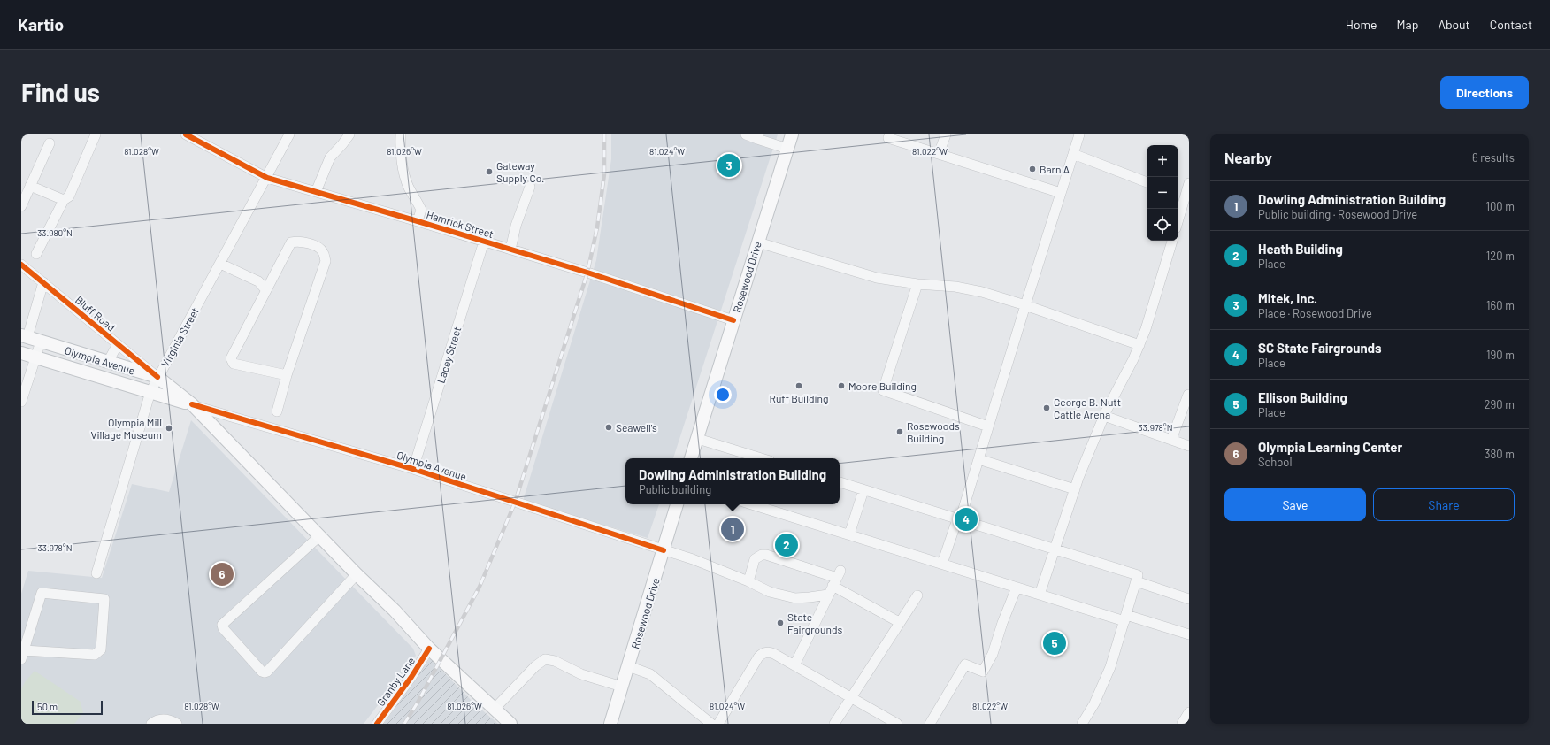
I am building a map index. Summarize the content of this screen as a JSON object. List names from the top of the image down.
{
  "streets": {
    "main road": ["Rosewood Drive", "Olympia Avenue"],
    "street": [
      "Hamrick Street",
      "Bluff Road",
      "Virginia Street",
      "Lacey Street",
      "Granby Lane"
    ]
  },
  "crossings": [
    ["Hamrick Street", "Rosewood Drive"],
    ["Hamrick Street", "Virginia Street"],
    ["Hamrick Street", "Lacey Street"],
    ["Rosewood Drive", "Olympia Avenue"],
    ["Bluff Road", "Virginia Street"],
    ["Bluff Road", "Olympia Avenue"],
    ["Virginia Street", "Olympia Avenue"],
    ["Lacey Street", "Olympia Avenue"]
  ],
  "places": [
    "Barn A",
    "Gateway Supply Co.",
    "Ruff Building",
    "Moore Building",
    "George B. Nutt Cattle Arena",
    "Seawell's",
    "Olympia Mill Village Museum",
    "Rosewoods Building",
    "State Fairgrounds"
  ],
  "scale_bar": "50 m",
  "page": {
    "header": "Kartio",
    "nav": [
      "Home",
      "Map",
      "About",
      "Contact"
    ],
    "buttons": [
      "Directions",
      ["Save", "Share"]
    ],
    "title": "Find us",
    "heading": ["Nearby", "6 results"],
    "map_buttons": ["+", "−"],
    "pins": [
      "3",
      "4",
      "1",
      "2",
      "6",
      "5"
    ],
    "list": [
      {
        "mark": "1",
        "name": "Dowling Administration Building",
        "note": "Public building · Rosewood Drive",
        "value": "100 m"
      },
      {
        "mark": "2",
        "name": "Heath Building",
        "note": "Place",
        "value": "120 m"
      },
      {
        "mark": "3",
        "name": "Mitek, Inc.",
        "note": "Place · Rosewood Drive",
        "value": "160 m"
      },
      {
        "mark": "4",
        "name": "SC State Fairgrounds",
        "note": "Place",
        "value": "190 m"
      },
      {
        "mark": "5",
        "name": "Ellison Building",
        "note": "Place",
        "value": "290 m"
      },
      {
        "mark": "6",
        "name": "Olympia Learning Center",
        "note": "School",
        "value": "380 m"
      }
    ],
    "popup": ["Dowling Administration Building", "Public building"],
    "scale": "50 m"
  },
  "coordinates": [
    "81.028°W",
    "81.026°W",
    "81.024°W",
    "81.022°W",
    "33.980°N",
    "33.978°N"
  ]
}
